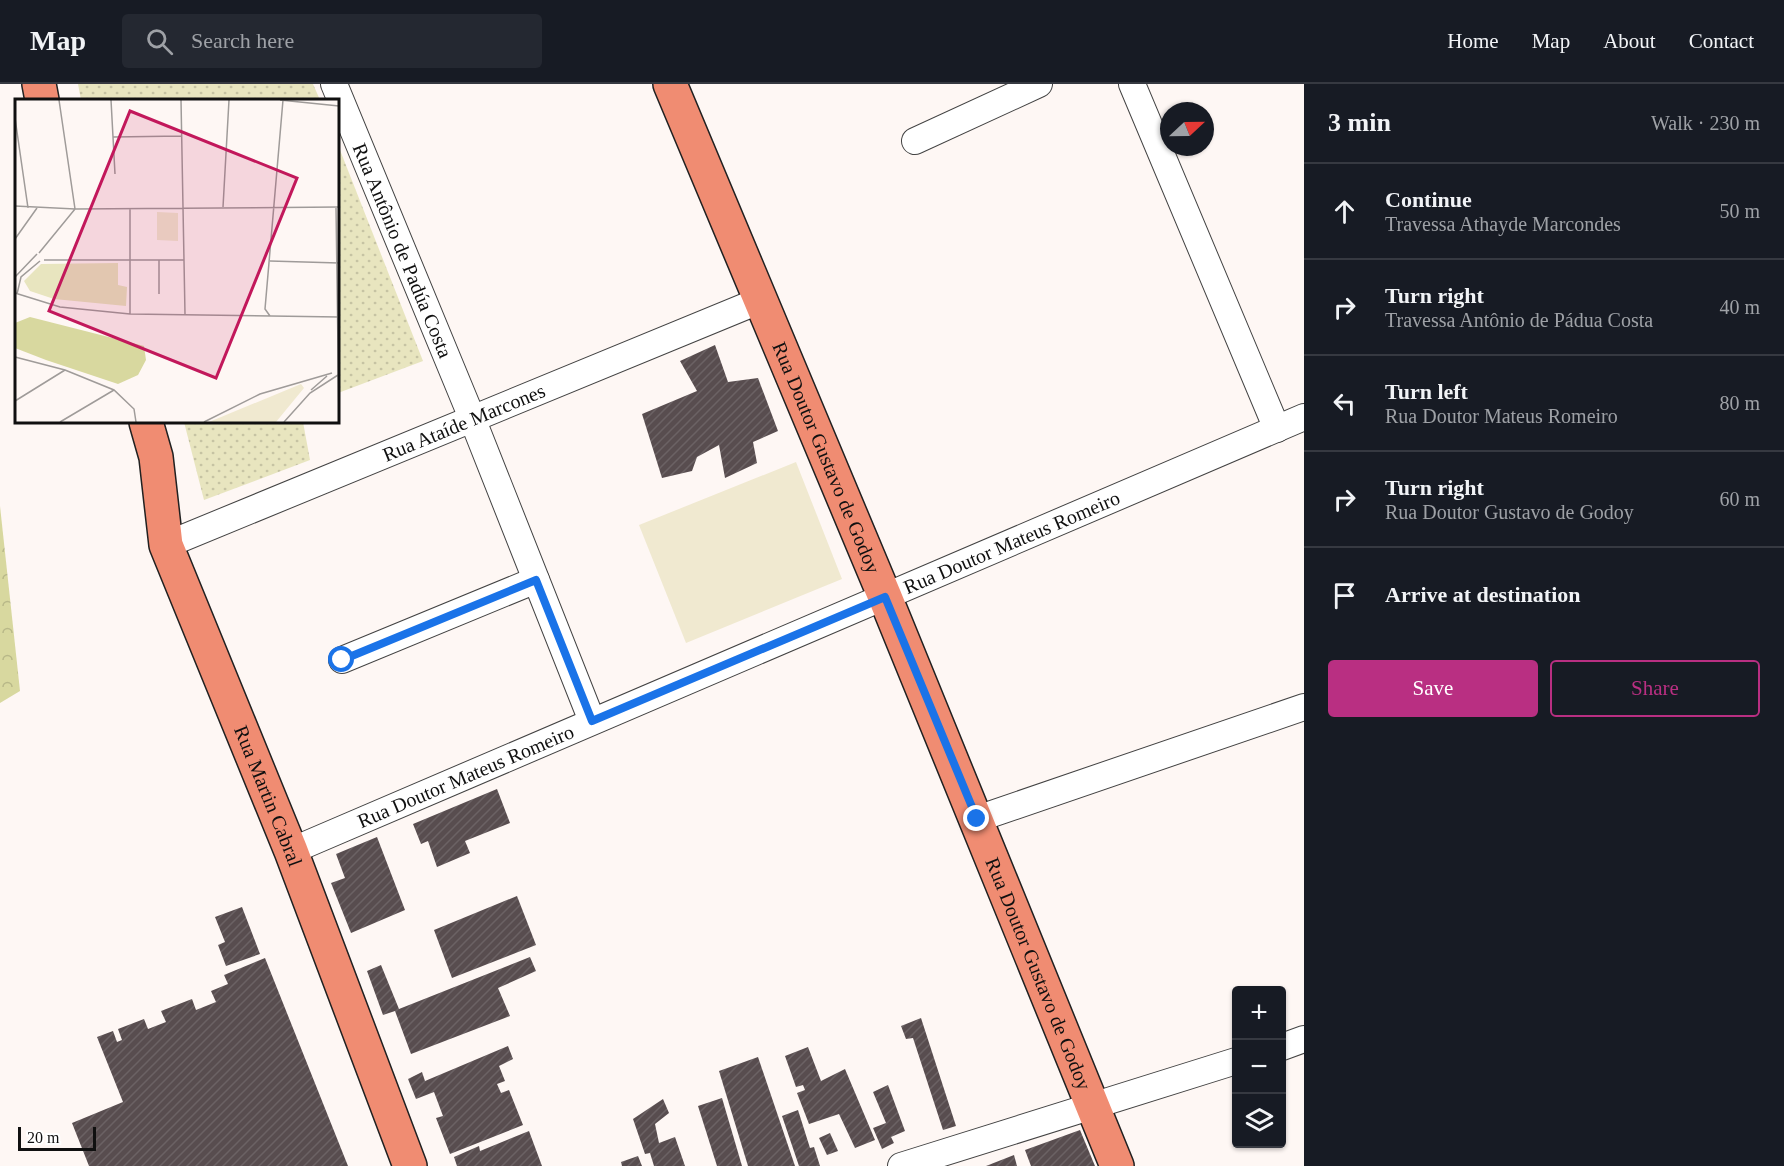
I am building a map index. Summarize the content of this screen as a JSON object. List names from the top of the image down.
{
  "streets": {
    "main road": ["Rua Doutor Gustavo de Godoy", "Rua Martin Cabral"],
    "street": ["Rua Antônio de Padúa Costa", "Rua Ataíde Marcones", "Rua Doutor Mateus Romeiro"]
  },
  "crossings": [
    ["Rua Antônio de Padúa Costa", "Rua Ataíde Marcones"],
    ["Rua Antônio de Padúa Costa", "Rua Doutor Mateus Romeiro"],
    ["Rua Ataíde Marcones", "Rua Doutor Gustavo de Godoy"],
    ["Rua Ataíde Marcones", "Rua Martin Cabral"],
    ["Rua Doutor Gustavo de Godoy", "Rua Doutor Mateus Romeiro"],
    ["Rua Doutor Mateus Romeiro", "Rua Martin Cabral"]
  ],
  "scale_bar": "20 m",
  "north": "right",
  "page": {
    "header": "Map",
    "search": "Search here",
    "nav": [
      "Home",
      "Map",
      "About",
      "Contact"
    ],
    "heading": ["3 min", "Walk · 230 m"],
    "list": [
      ["Continue", "Travessa Athayde Marcondes", "50 m"],
      ["Turn right", "Travessa Antônio de Pádua Costa", "40 m"],
      ["Turn left", "Rua Doutor Mateus Romeiro", "80 m"],
      ["Turn right", "Rua Doutor Gustavo de Godoy", "60 m"],
      "Arrive at destination"
    ],
    "buttons": ["Save", "Share"],
    "map_buttons": ["+", "−"],
    "scale": "20 m"
  }
}
